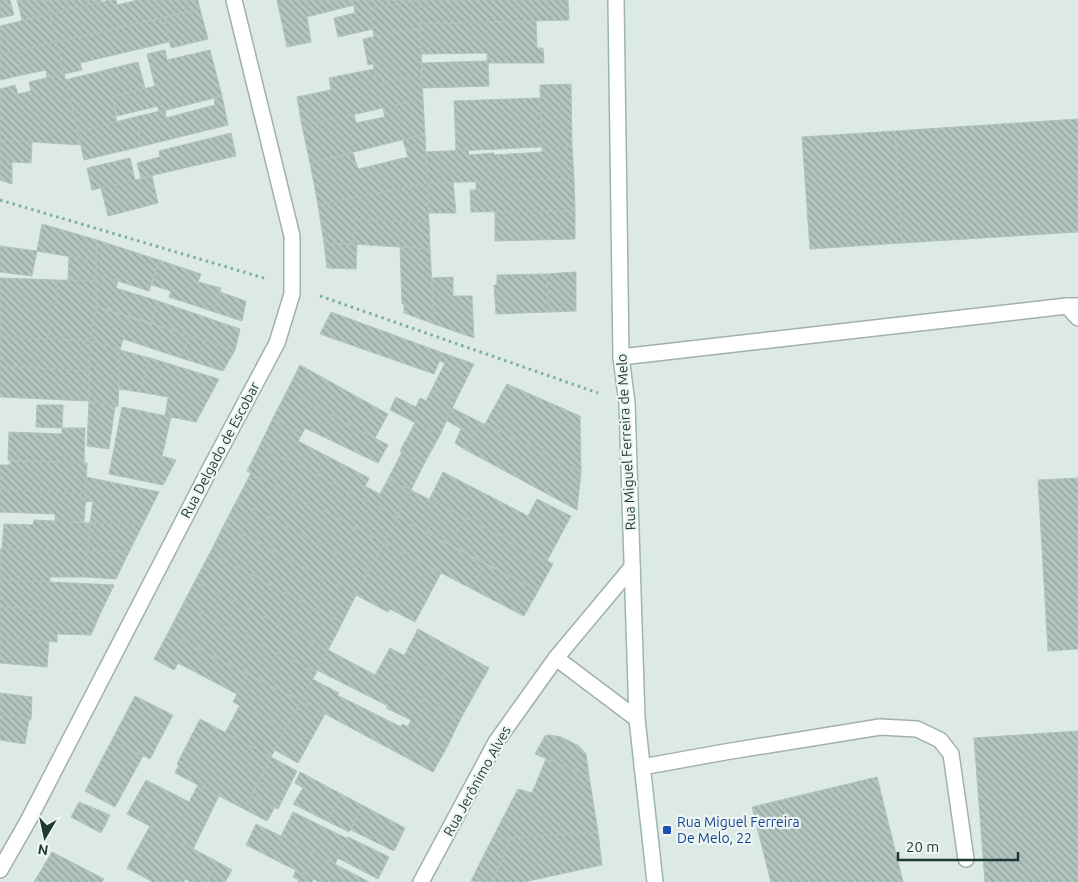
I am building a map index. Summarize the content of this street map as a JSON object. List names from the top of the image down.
{
  "streets": {
    "street": ["Rua Miguel Ferreira de Melo", "Rua Delgado de Escobar", "Rua Jerônimo Alves"]
  },
  "crossings": [
    ["Rua Miguel Ferreira de Melo", "Rua Jerônimo Alves"]
  ],
  "places": {
    "transit": ["Rua Miguel Ferreira De Melo, 22"]
  },
  "scale_bar": "20 m",
  "north": "bottom"
}
